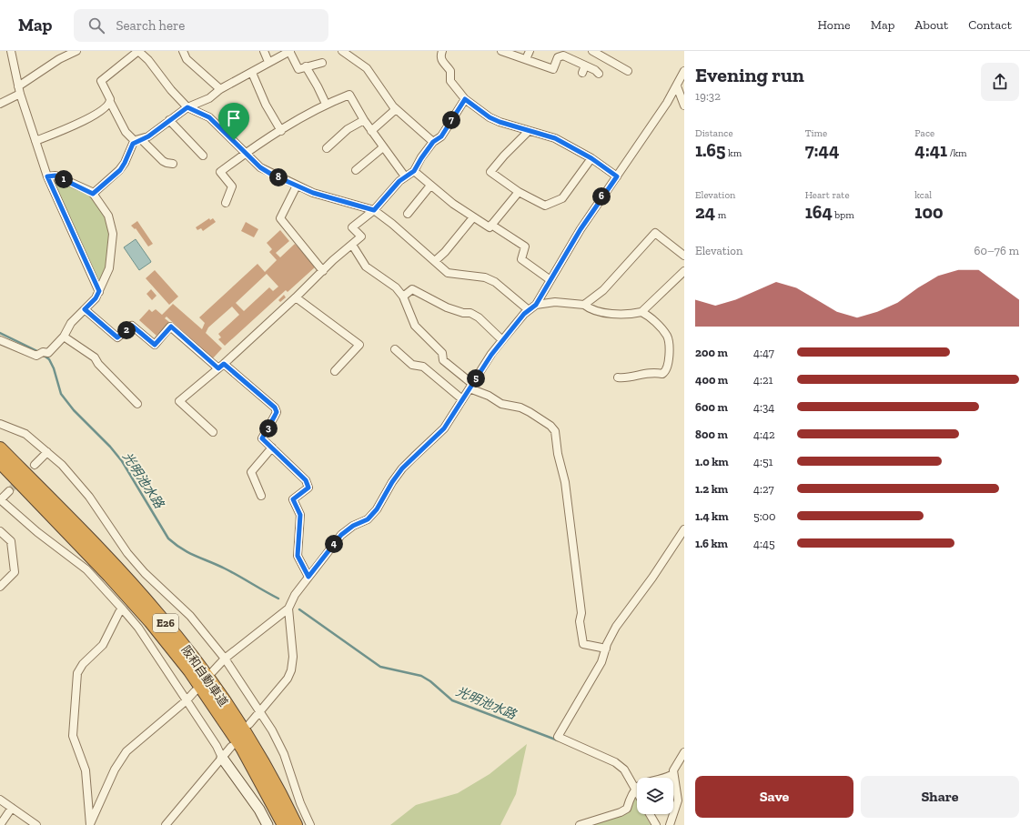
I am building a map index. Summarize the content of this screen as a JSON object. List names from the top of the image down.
{
  "streets": {
    "highway": ["E26", "阪和自動車道"]
  },
  "water": ["光明池水路"],
  "page": {
    "header": "Map",
    "search": "Search here",
    "nav": [
      "Home",
      "Map",
      "About",
      "Contact"
    ],
    "heading": ["Evening run", "19:32"],
    "pins": [
      "7",
      "8",
      "1",
      "6",
      "2",
      "5",
      "3",
      "4"
    ],
    "stats": [
      ["Distance", "1.65 km"],
      ["Time", "7:44"],
      ["Pace", "4:41 /km"],
      ["Elevation", "24 m"],
      ["Heart rate", "164 bpm"],
      ["kcal", "100"]
    ],
    "chart": ["Elevation", "60–76 m"],
    "list": [
      {
        "name": "200 m",
        "note": "4:47"
      },
      {
        "name": "400 m",
        "note": "4:21"
      },
      {
        "name": "600 m",
        "note": "4:34"
      },
      {
        "name": "800 m",
        "note": "4:42"
      },
      {
        "name": "1.0 km",
        "note": "4:51"
      },
      {
        "name": "1.2 km",
        "note": "4:27"
      },
      {
        "name": "1.4 km",
        "note": "5:00"
      },
      {
        "name": "1.6 km",
        "note": "4:45"
      }
    ],
    "buttons": ["Save", "Share"]
  }
}
